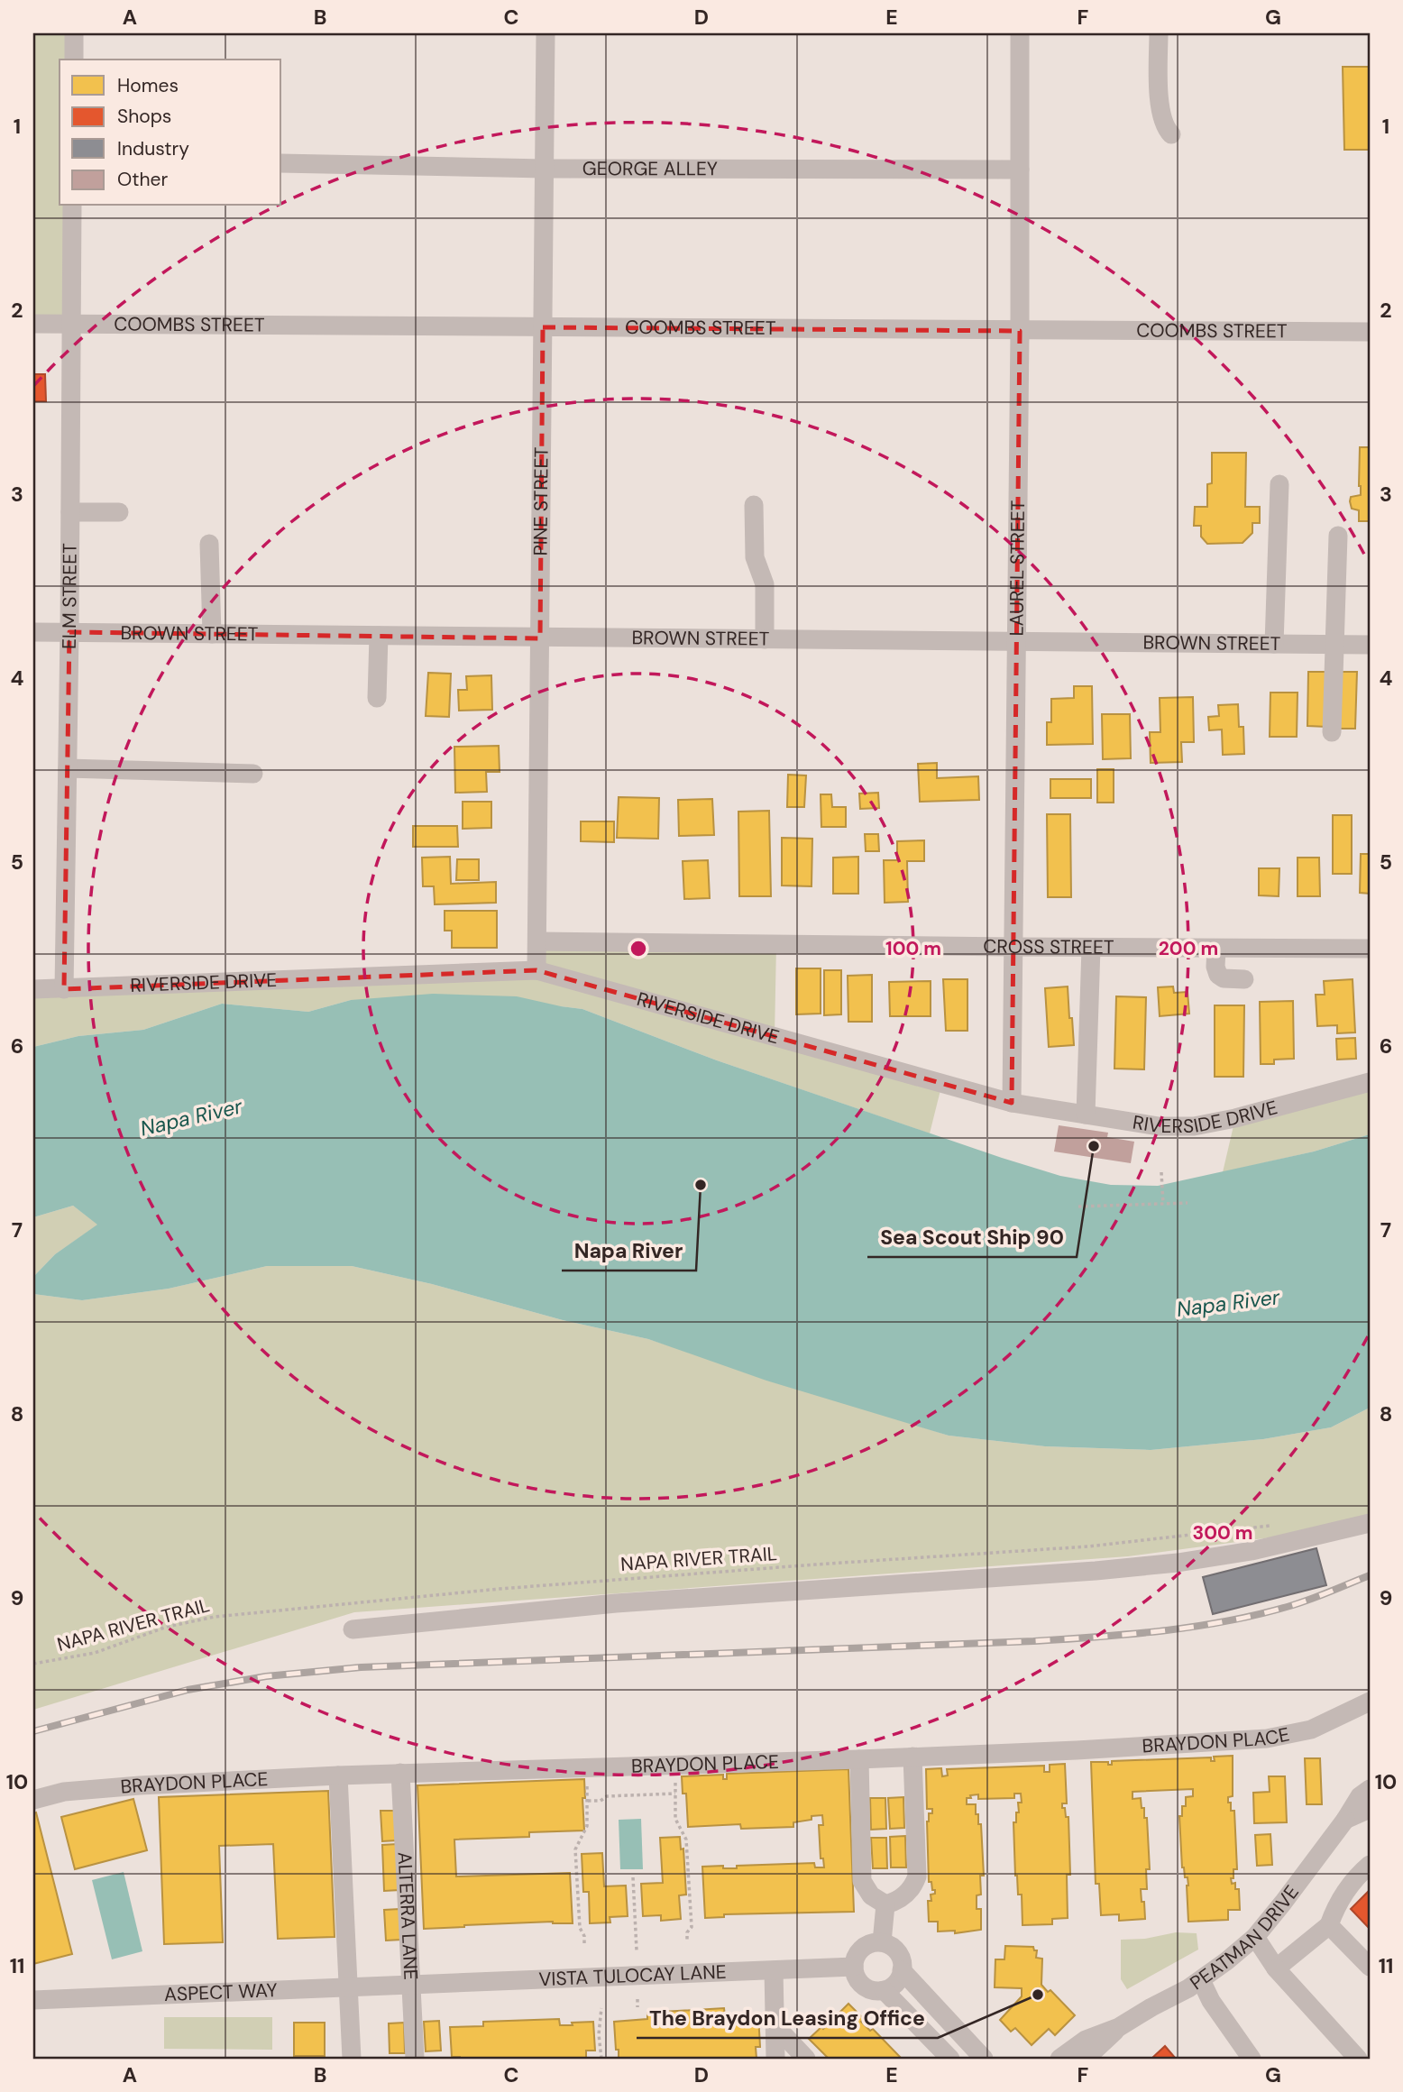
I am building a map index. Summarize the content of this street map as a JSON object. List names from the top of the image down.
{
  "streets": {
    "street": [
      "GEORGE ALLEY",
      "COOMBS STREET",
      "PINE STREET",
      "LAUREL STREET",
      "ELM STREET",
      "BROWN STREET",
      "CROSS STREET",
      "RIVERSIDE DRIVE",
      "BRAYDON PLACE",
      "ALTERRA LANE",
      "PEATMAN DRIVE",
      "VISTA TULOCAY LANE",
      "ASPECT WAY"
    ],
    "path": ["NAPA RIVER TRAIL"]
  },
  "crossings": [
    ["GEORGE ALLEY", "PINE STREET"],
    ["GEORGE ALLEY", "LAUREL STREET"],
    ["COOMBS STREET", "PINE STREET"],
    ["COOMBS STREET", "LAUREL STREET"],
    ["COOMBS STREET", "ELM STREET"],
    ["PINE STREET", "BROWN STREET"],
    ["PINE STREET", "CROSS STREET"],
    ["PINE STREET", "RIVERSIDE DRIVE"],
    ["LAUREL STREET", "BROWN STREET"],
    ["LAUREL STREET", "CROSS STREET"],
    ["LAUREL STREET", "RIVERSIDE DRIVE"],
    ["ELM STREET", "BROWN STREET"],
    ["ELM STREET", "RIVERSIDE DRIVE"],
    ["BRAYDON PLACE", "ALTERRA LANE"],
    ["ALTERRA LANE", "VISTA TULOCAY LANE"],
    ["ALTERRA LANE", "ASPECT WAY"],
    ["VISTA TULOCAY LANE", "ASPECT WAY"]
  ],
  "water": ["Napa River"],
  "places": ["Sea Scout Ship 90", "Napa River", "The Braydon Leasing Office"],
  "legend": [
    "Homes",
    "Shops",
    "Industry",
    "Other"
  ],
  "grid": {
    "columns": [
      "A",
      "B",
      "C",
      "D",
      "E",
      "F",
      "G"
    ],
    "rows": [
      "1",
      "2",
      "3",
      "4",
      "5",
      "6",
      "7",
      "8",
      "9",
      "10",
      "11"
    ]
  },
  "rings": ["100 m", "200 m", "300 m"]
}
